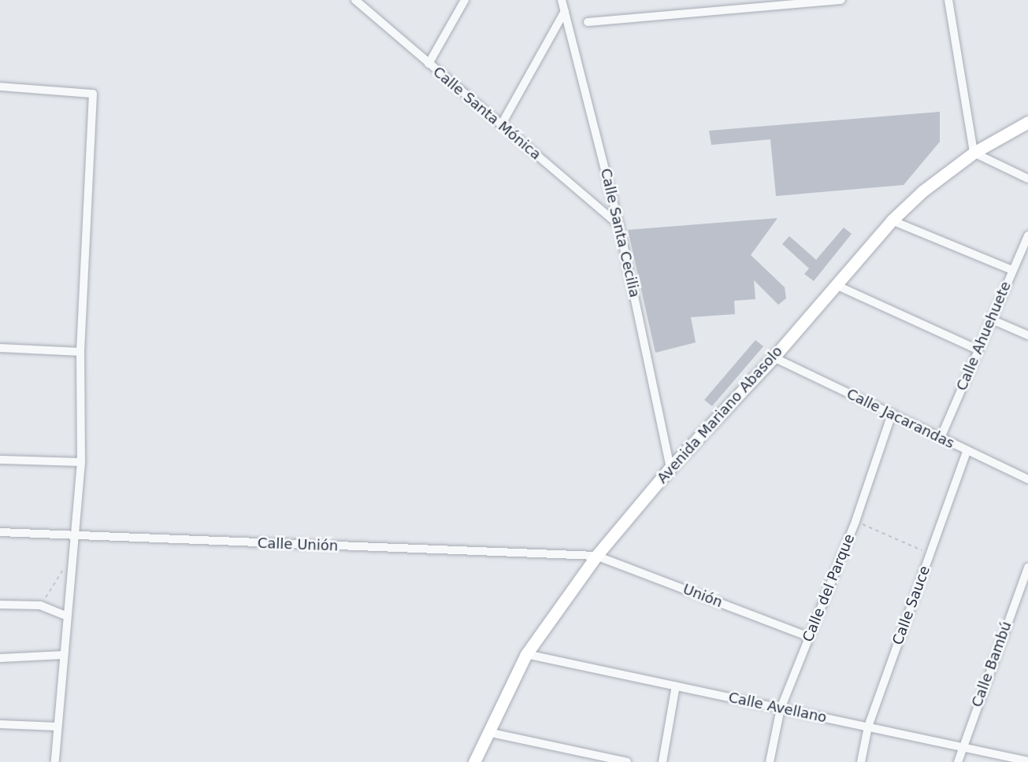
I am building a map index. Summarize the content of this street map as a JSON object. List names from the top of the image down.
{
  "streets": {
    "street": [
      "Calle Santa Mónica",
      "Calle Santa Cecilia",
      "Calle Ahuehuete",
      "Avenida Mariano Abasolo",
      "Calle Jacarandas",
      "Calle Unión",
      "Calle del Parque",
      "Unión",
      "Calle Sauce",
      "Calle Bambú",
      "Calle Avellano"
    ]
  },
  "crossings": [
    ["Calle Santa Mónica", "Calle Santa Cecilia"],
    ["Calle Santa Cecilia", "Avenida Mariano Abasolo"],
    ["Calle Ahuehuete", "Calle Jacarandas"],
    ["Avenida Mariano Abasolo", "Calle Jacarandas"],
    ["Avenida Mariano Abasolo", "Calle Unión"],
    ["Avenida Mariano Abasolo", "Unión"],
    ["Avenida Mariano Abasolo", "Calle Avellano"],
    ["Calle Jacarandas", "Calle del Parque"],
    ["Calle Jacarandas", "Calle Sauce"],
    ["Calle Unión", "Unión"],
    ["Calle del Parque", "Unión"],
    ["Calle del Parque", "Calle Avellano"],
    ["Calle Sauce", "Calle Avellano"],
    ["Calle Bambú", "Calle Avellano"]
  ]
}
